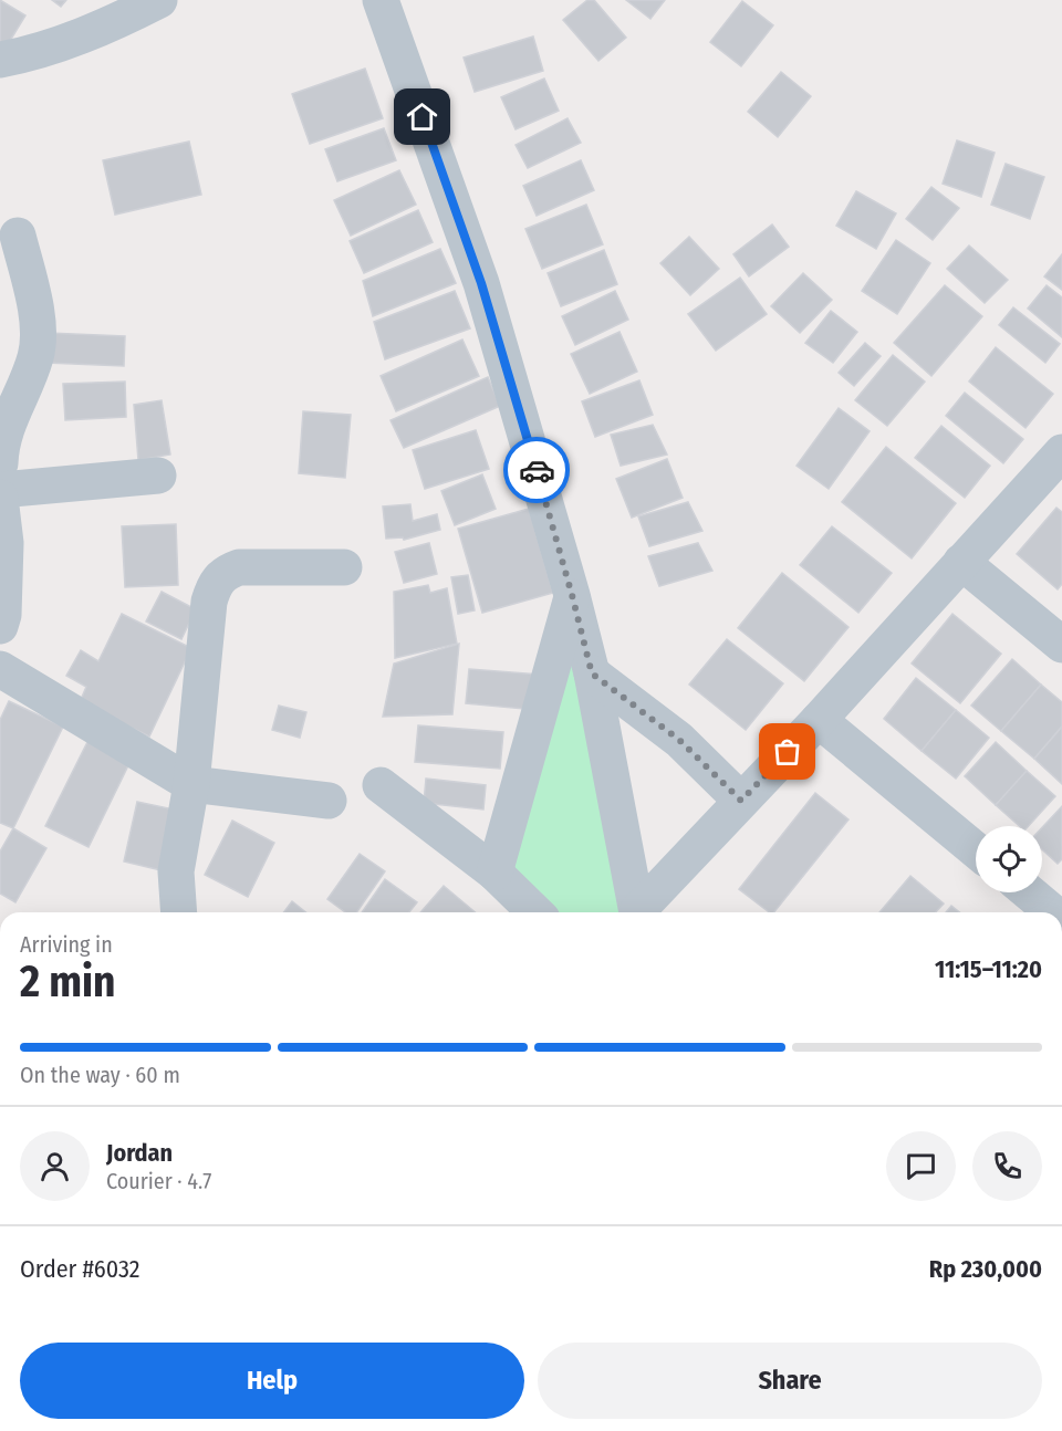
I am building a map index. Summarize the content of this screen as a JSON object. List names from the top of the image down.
{
  "page": {
    "heading": ["2 min", "Arriving in", "11:15–11:20"],
    "panel": [
      "Jordan",
      "Courier · 4.7",
      "Order #6032",
      "Rp 230,000"
    ],
    "bar": "On the way · 60 m",
    "buttons": ["Help", "Share"]
  }
}
